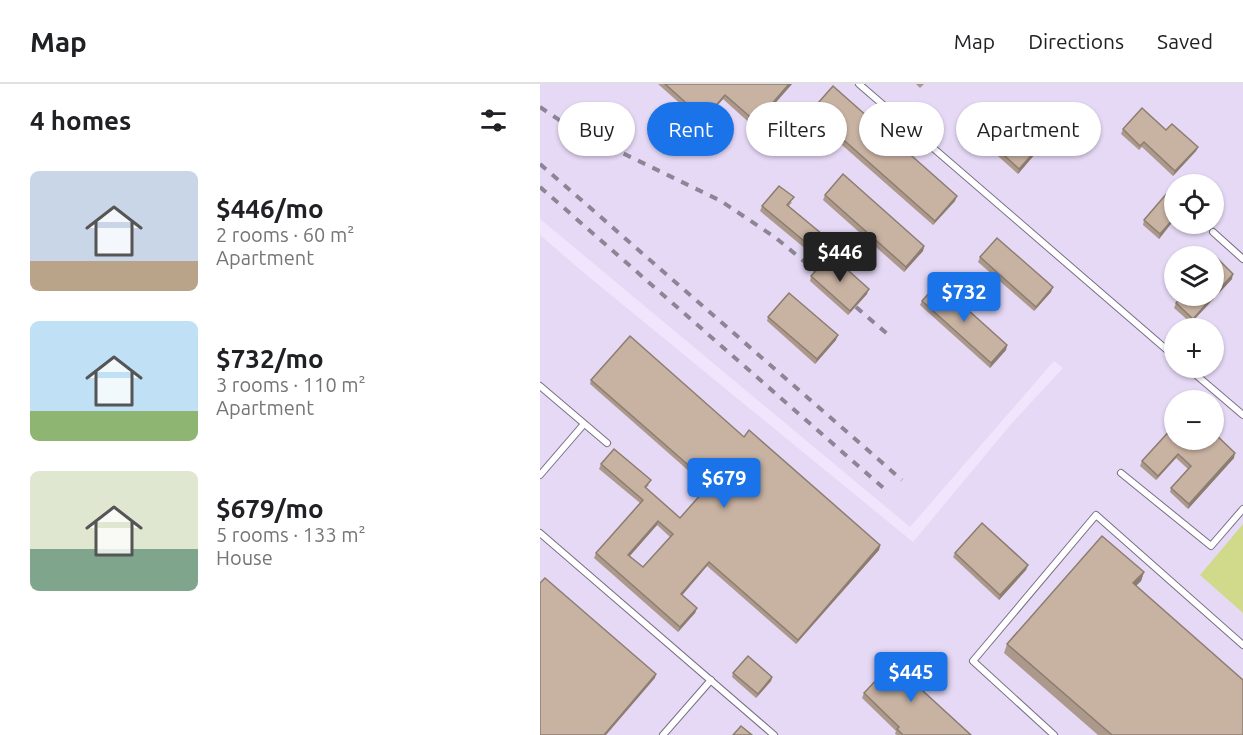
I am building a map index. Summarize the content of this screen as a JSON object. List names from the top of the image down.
{
  "page": {
    "header": "Map",
    "nav": ["Map", "Directions", "Saved"],
    "heading": "4 homes",
    "chip": [
      "Buy",
      "Rent",
      "Filters",
      "New",
      "Apartment"
    ],
    "list": [
      {
        "name": "$446/mo",
        "note": "2 rooms · 60 m² · Apartment"
      },
      {
        "name": "$732/mo",
        "note": "3 rooms · 110 m² · Apartment"
      },
      {
        "name": "$679/mo",
        "note": "5 rooms · 133 m² · House"
      }
    ],
    "map_buttons": ["+", "−"],
    "price": [
      "$446",
      "$732",
      "$679",
      "$445"
    ]
  }
}
